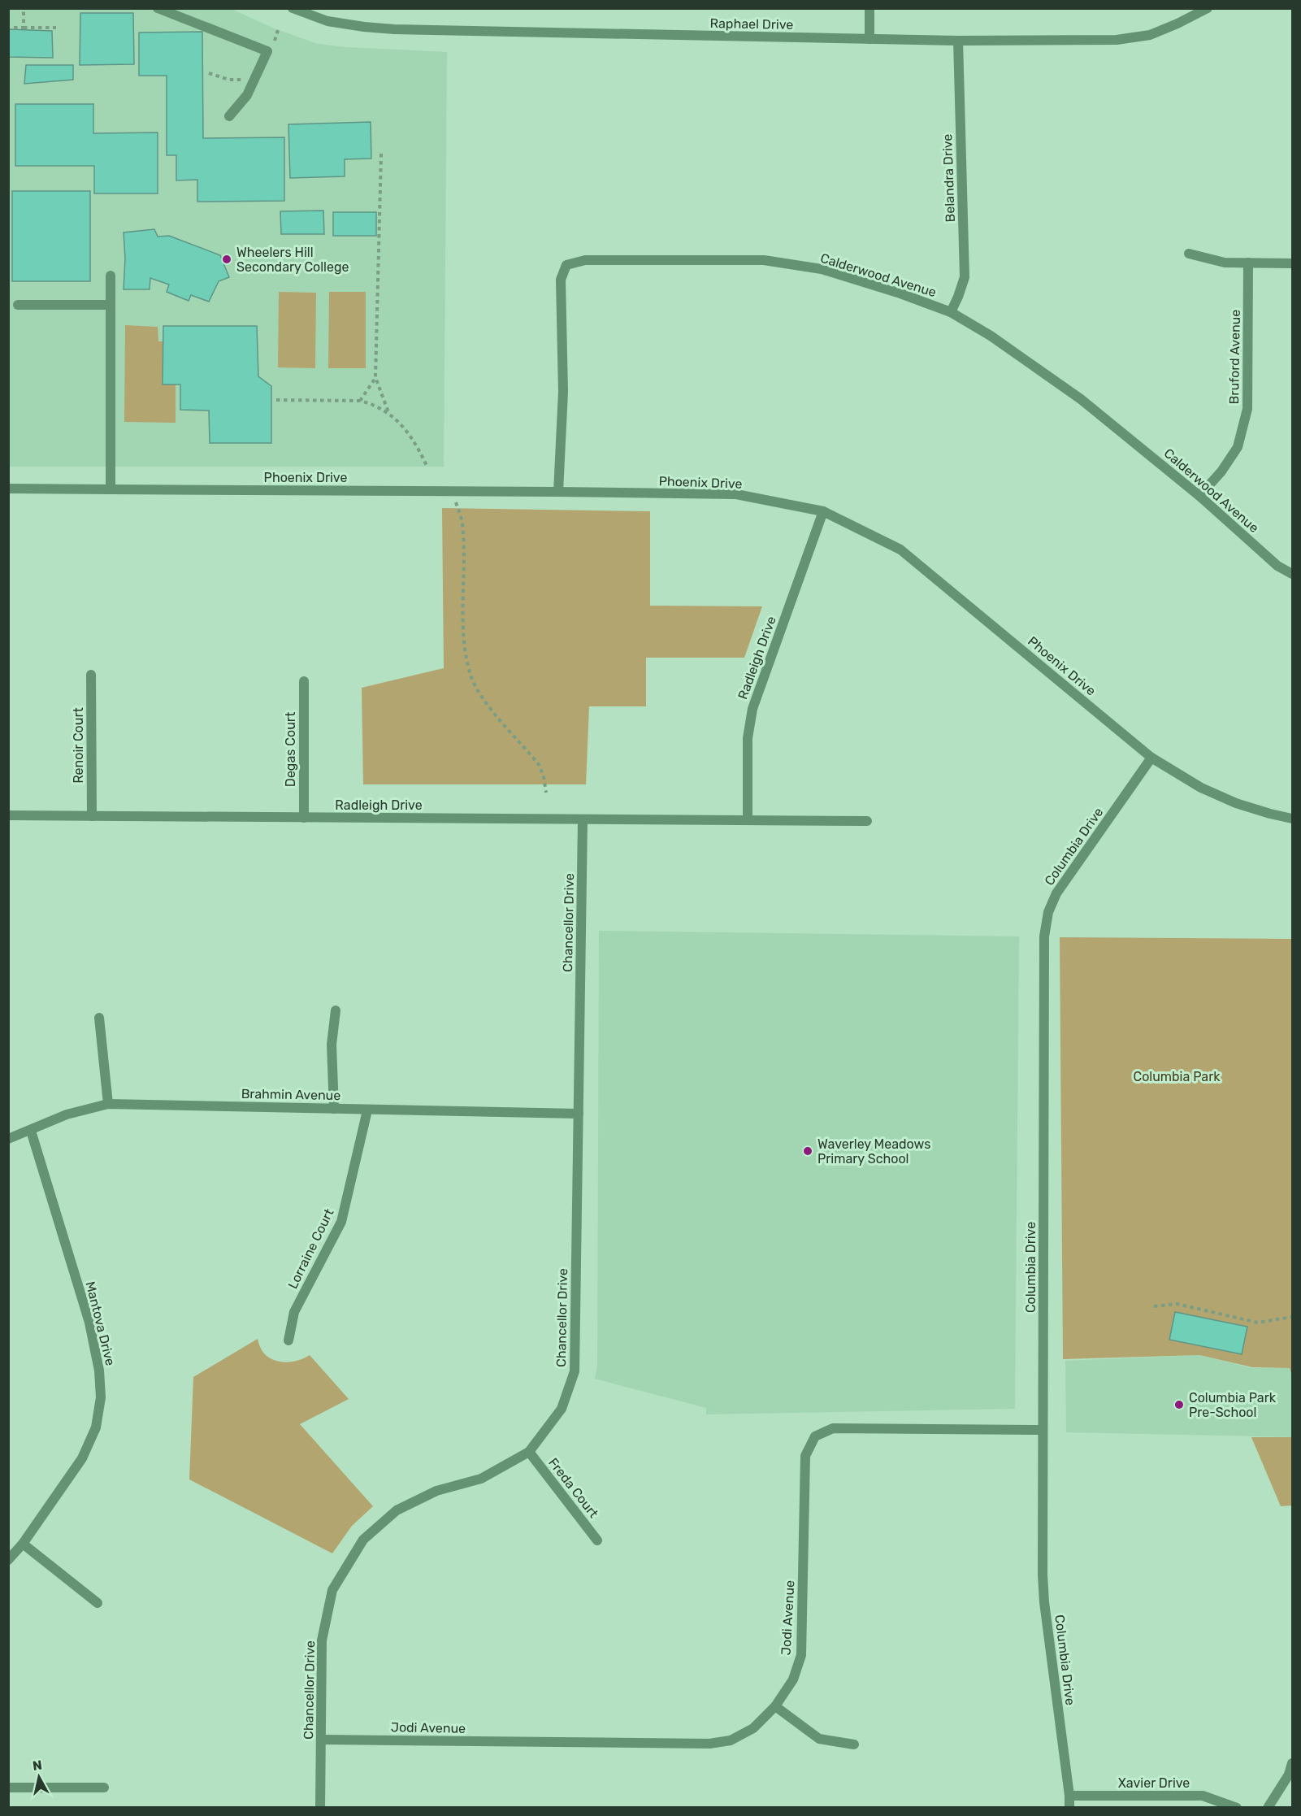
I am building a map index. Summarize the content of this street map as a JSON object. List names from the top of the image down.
{
  "streets": {
    "street": [
      "Raphael Drive",
      "Belandra Drive",
      "Calderwood Avenue",
      "Bruford Avenue",
      "Phoenix Drive",
      "Radleigh Drive",
      "Renoir Court",
      "Degas Court",
      "Columbia Drive",
      "Chancellor Drive",
      "Brahmin Avenue",
      "Lorraine Court",
      "Mantova Drive",
      "Freda Court",
      "Jodi Avenue",
      "Xavier Drive"
    ]
  },
  "crossings": [
    ["Raphael Drive", "Belandra Drive"],
    ["Belandra Drive", "Calderwood Avenue"],
    ["Calderwood Avenue", "Bruford Avenue"],
    ["Calderwood Avenue", "Phoenix Drive"],
    ["Phoenix Drive", "Radleigh Drive"],
    ["Phoenix Drive", "Columbia Drive"],
    ["Radleigh Drive", "Renoir Court"],
    ["Radleigh Drive", "Degas Court"],
    ["Radleigh Drive", "Chancellor Drive"],
    ["Columbia Drive", "Jodi Avenue"],
    ["Columbia Drive", "Xavier Drive"],
    ["Chancellor Drive", "Brahmin Avenue"],
    ["Chancellor Drive", "Freda Court"],
    ["Chancellor Drive", "Jodi Avenue"],
    ["Brahmin Avenue", "Lorraine Court"],
    ["Brahmin Avenue", "Mantova Drive"]
  ],
  "parks": ["Columbia Park"],
  "places": ["Wheelers Hill Secondary College", "Waverley Meadows Primary School", "Columbia Park Pre-School"],
  "north": "top"
}
